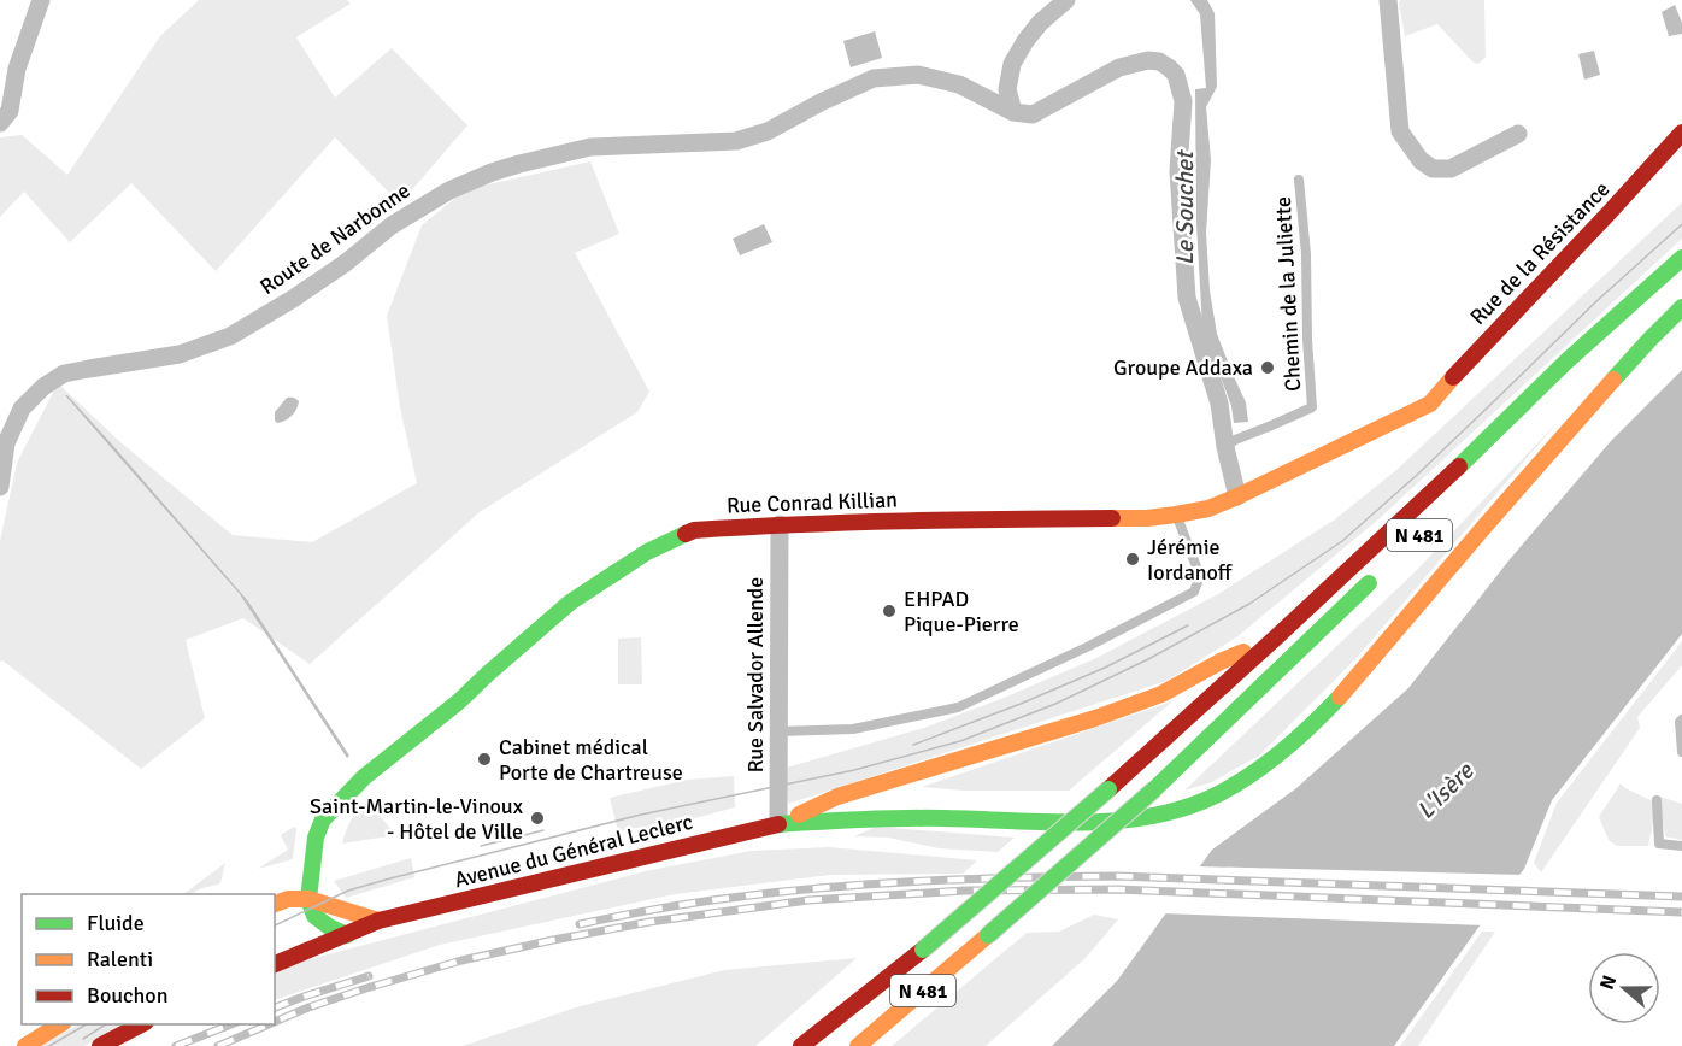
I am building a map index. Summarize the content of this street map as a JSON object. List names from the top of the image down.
{
  "streets": {
    "main road": [
      "Rue de la Résistance",
      "Rue Conrad Killian",
      "N 481",
      "Avenue du Général Leclerc"
    ],
    "street": ["Route de Narbonne", "Rue Salvador Allende"],
    "lane": ["Chemin de la Juliette"]
  },
  "crossings": [
    ["Rue de la Résistance", "Rue Conrad Killian"],
    ["Rue Conrad Killian", "Rue Salvador Allende"],
    ["Rue Salvador Allende", "Avenue du Général Leclerc"]
  ],
  "water": ["Le Souchet", "L'Isère"],
  "places": [
    "Groupe Addaxa",
    "Jérémie Iordanoff",
    "EHPAD Pique-Pierre",
    "Cabinet médical Porte de Chartreuse",
    "Saint-Martin-le-Vinoux - Hôtel de Ville"
  ],
  "legend": ["Fluide", "Ralenti", "Bouchon"],
  "north": "left"
}
